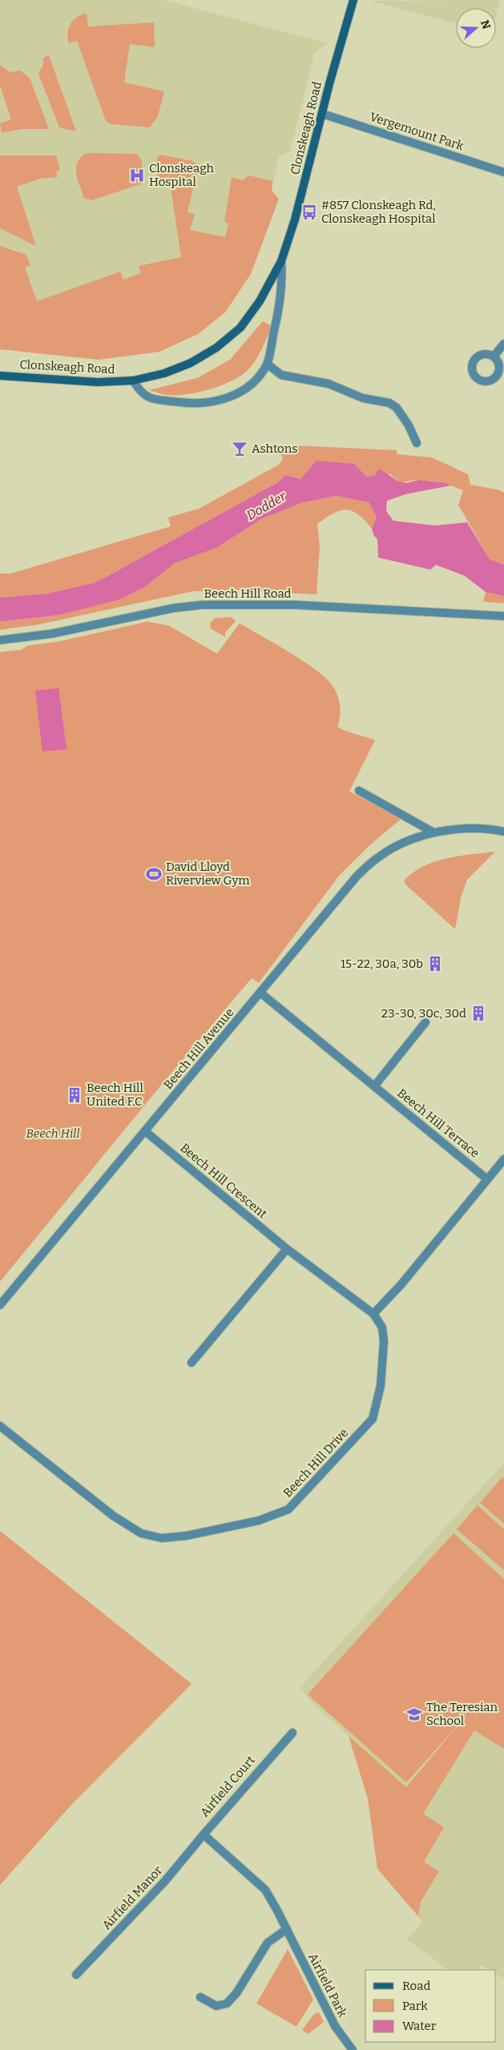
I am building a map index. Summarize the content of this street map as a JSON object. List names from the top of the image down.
{
  "streets": {
    "main road": ["Clonskeagh Road"],
    "street": [
      "Vergemount Park",
      "Beech Hill Road",
      "Beech Hill Avenue",
      "Beech Hill Terrace",
      "Beech Hill Crescent",
      "Beech Hill Drive",
      "Airfield Court",
      "Airfield Manor",
      "Airfield Park"
    ]
  },
  "crossings": [
    ["Clonskeagh Road", "Vergemount Park"],
    ["Beech Hill Avenue", "Beech Hill Terrace"],
    ["Beech Hill Avenue", "Beech Hill Crescent"],
    ["Beech Hill Crescent", "Beech Hill Drive"],
    ["Airfield Court", "Airfield Manor"],
    ["Airfield Court", "Airfield Park"]
  ],
  "water": ["Dodder"],
  "parks": ["Beech Hill"],
  "places": {
    "hospital": ["Clonskeagh Hospital"],
    "bus stop": ["#857 Clonskeagh Rd, Clonskeagh Hospital"],
    "bar": ["Ashtons"],
    "sports": ["David Lloyd Riverview Gym"],
    "building": ["15-22, 30a, 30b", "23-30, 30c, 30d", "Beech Hill United F.C"],
    "school or university": ["The Teresian School"]
  },
  "legend": ["Road", "Park", "Water"],
  "north": "right"
}
